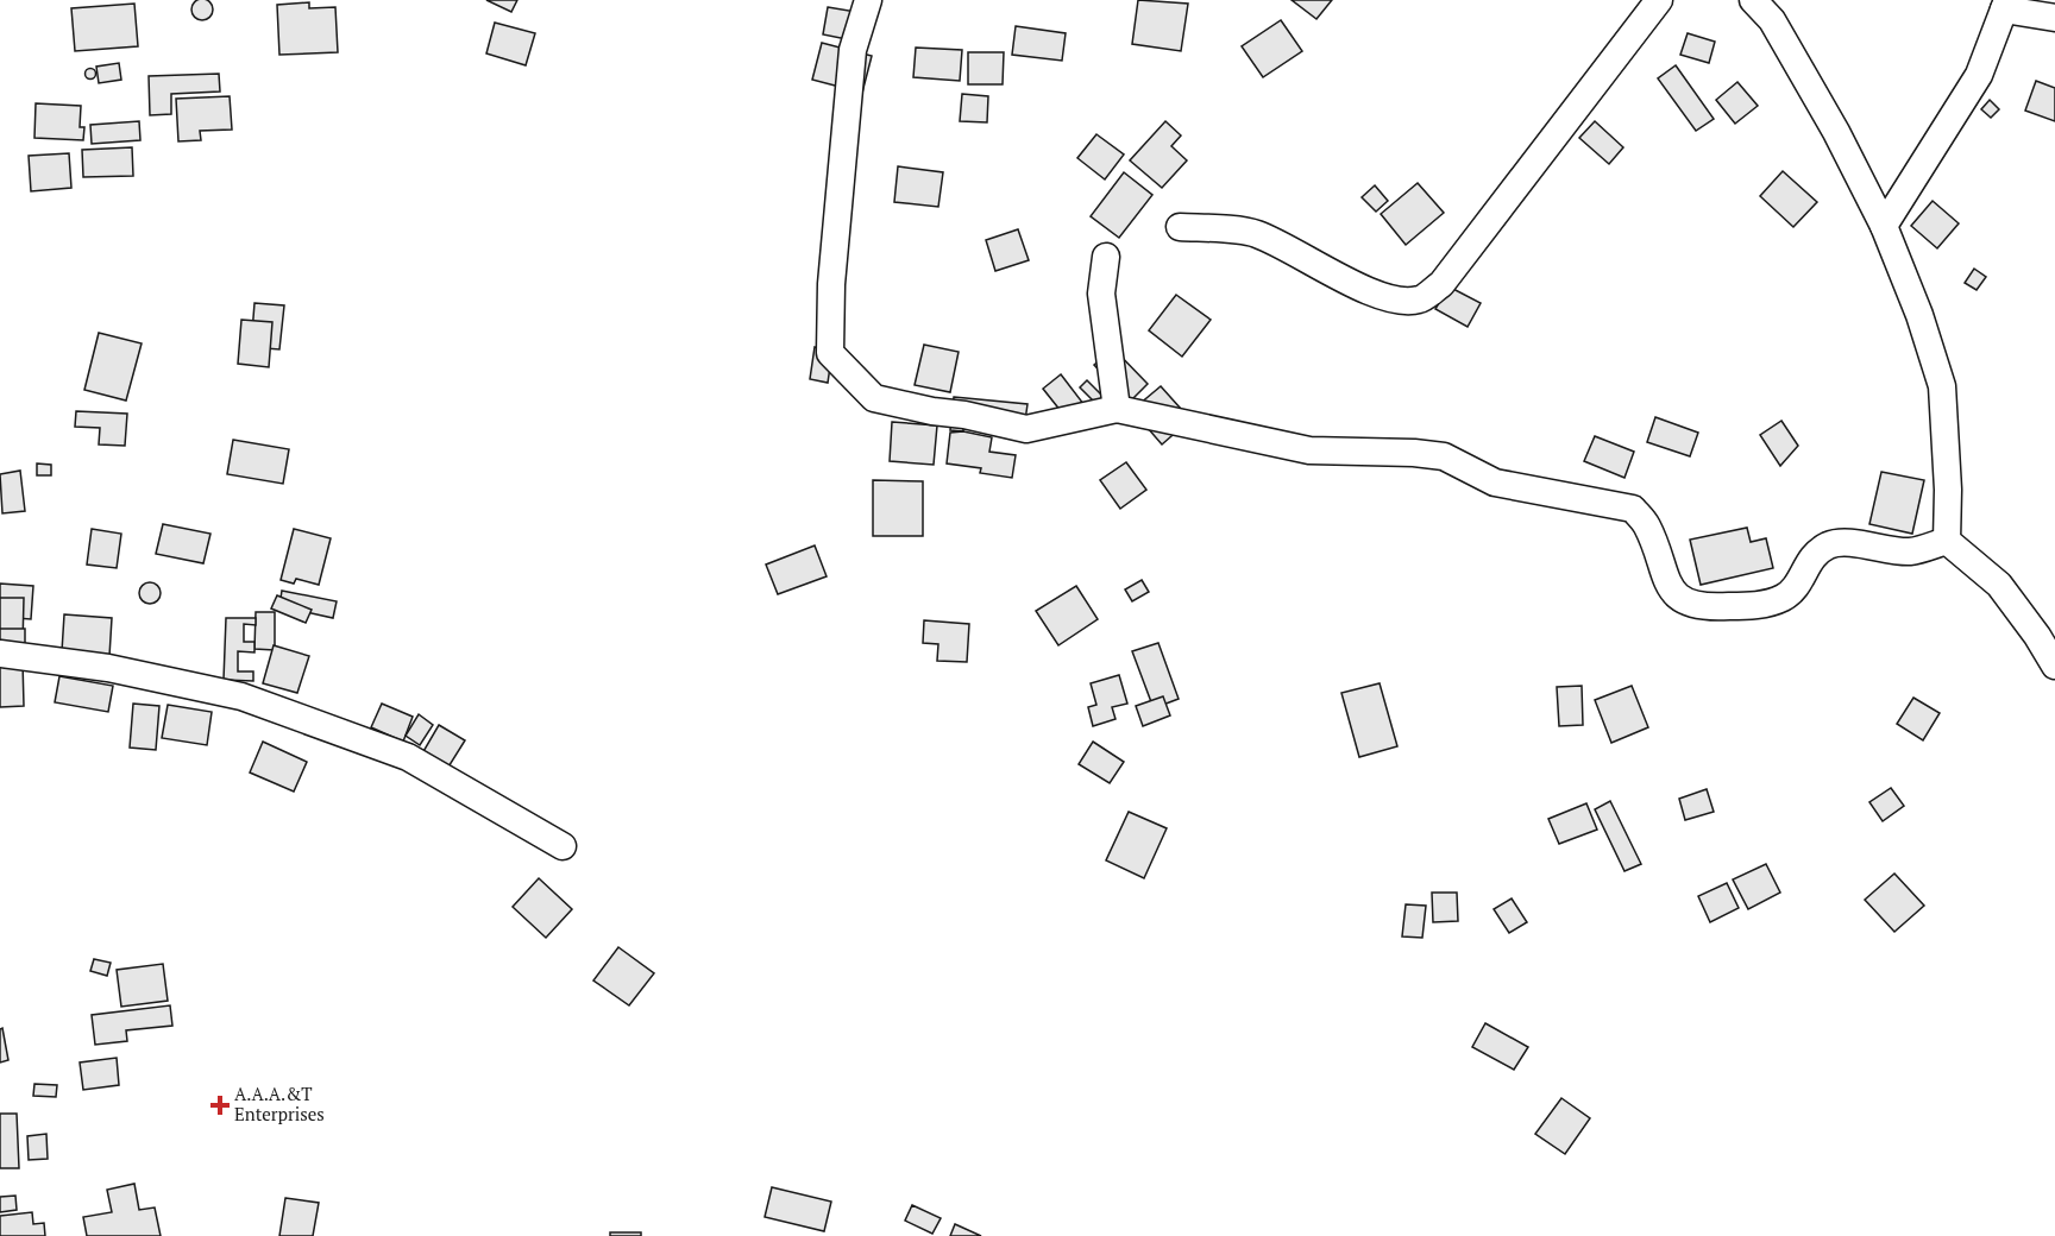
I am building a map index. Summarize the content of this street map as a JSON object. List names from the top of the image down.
{
  "places": {
    "health": ["A.A.A.&T Enterprises"]
  }
}
